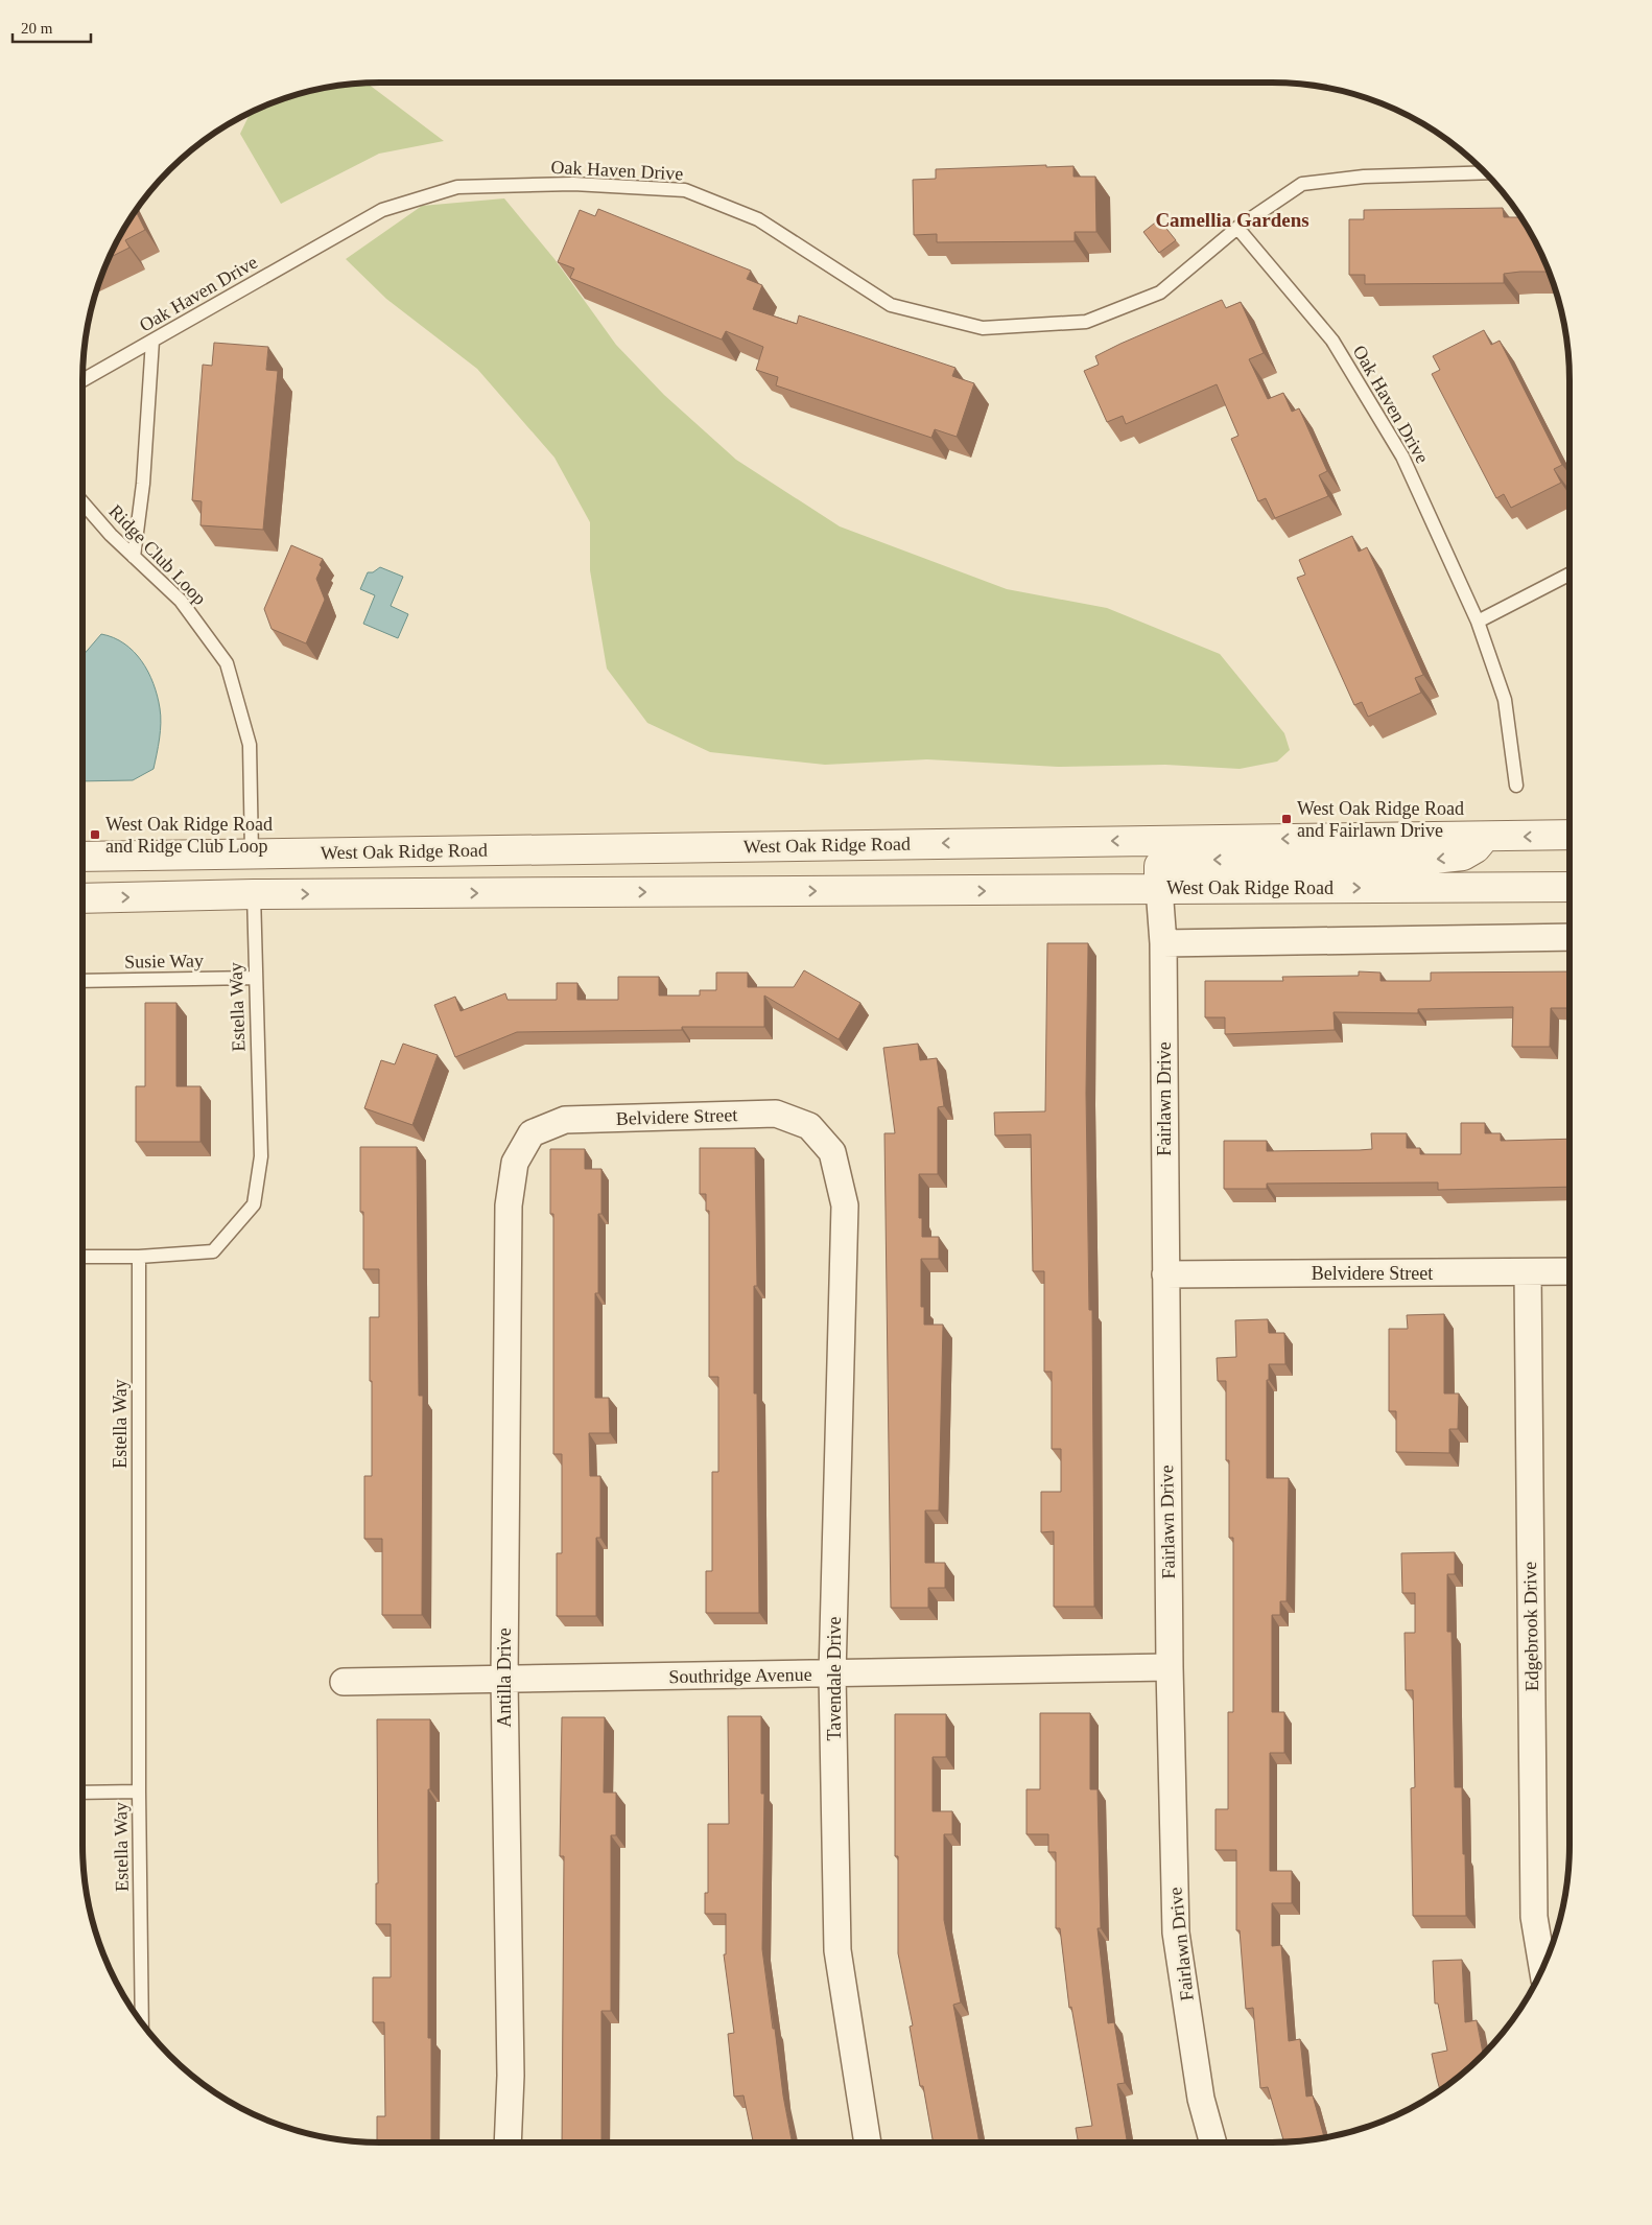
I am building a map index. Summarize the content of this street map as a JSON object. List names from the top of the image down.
{
  "streets": {
    "street": [
      "West Oak Ridge Road",
      "Fairlawn Drive",
      "Belvidere Street",
      "Edgebrook Drive",
      "Southridge Avenue",
      "Antilla Drive",
      "Tavendale Drive"
    ],
    "lane": [
      "Oak Haven Drive",
      "Ridge Club Loop",
      "Susie Way",
      "Estella Way"
    ]
  },
  "crossings": [
    ["Ridge Club Loop", "West Oak Ridge Road"],
    ["West Oak Ridge Road", "Estella Way"],
    ["West Oak Ridge Road", "Fairlawn Drive"],
    ["Susie Way", "Estella Way"],
    ["Fairlawn Drive", "Belvidere Street"],
    ["Fairlawn Drive", "Southridge Avenue"],
    ["Belvidere Street", "Edgebrook Drive"],
    ["Belvidere Street", "Antilla Drive"],
    ["Belvidere Street", "Tavendale Drive"],
    ["Southridge Avenue", "Antilla Drive"],
    ["Southridge Avenue", "Tavendale Drive"]
  ],
  "districts": ["Camellia Gardens"],
  "places": {
    "transit": ["West Oak Ridge Road and Fairlawn Drive", "West Oak Ridge Road and Ridge Club Loop"]
  },
  "scale_bar": "20 m"
}
